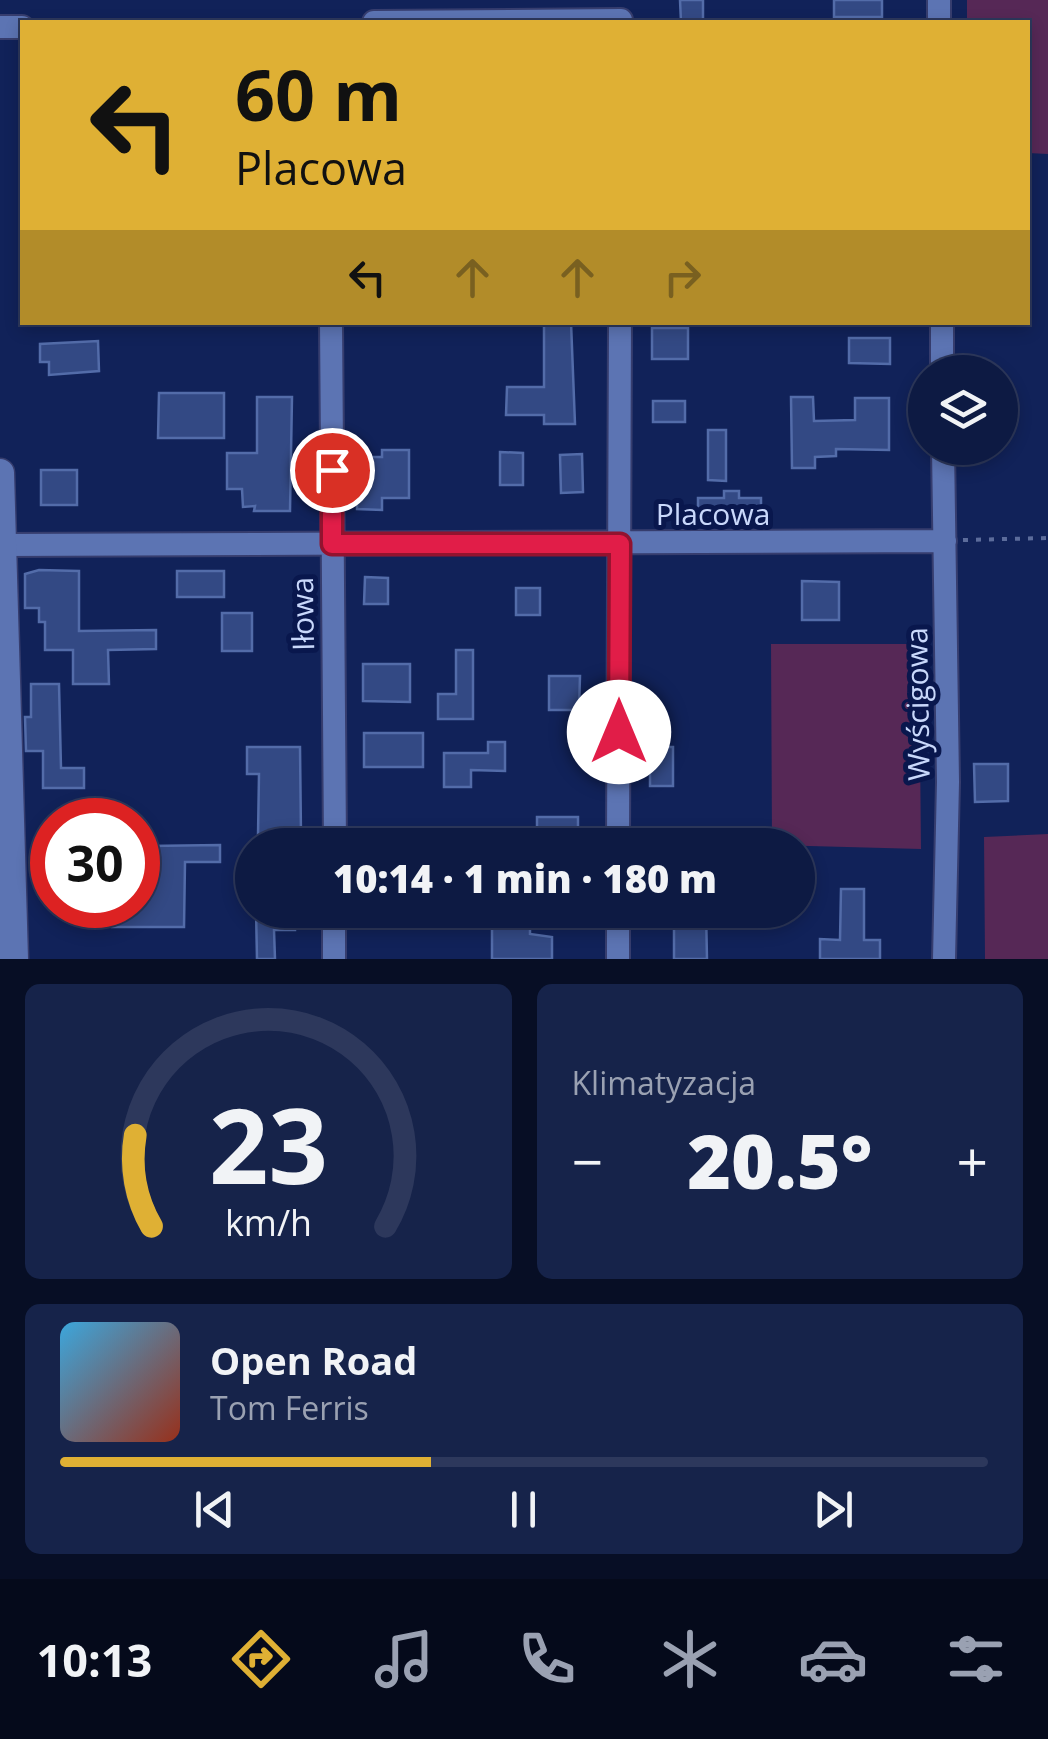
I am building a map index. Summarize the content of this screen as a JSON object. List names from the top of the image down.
{
  "streets": {
    "street": ["Placowa", "Iłowa", "Wyścigowa"]
  },
  "crossings": [
    ["Placowa", "Iłowa"],
    ["Placowa", "Wyścigowa"]
  ],
  "page": {
    "turn": ["60 m", "Placowa"],
    "limit": "30",
    "trip": "10:14 · 1 min · 180 m",
    "tile": "Klimatyzacja",
    "heat": ["−", "20.5°", "+"],
    "song": ["Open Road", "Tom Ferris"],
    "tabs": "10:13",
    "gauge": ["23", "km/h"]
  }
}
